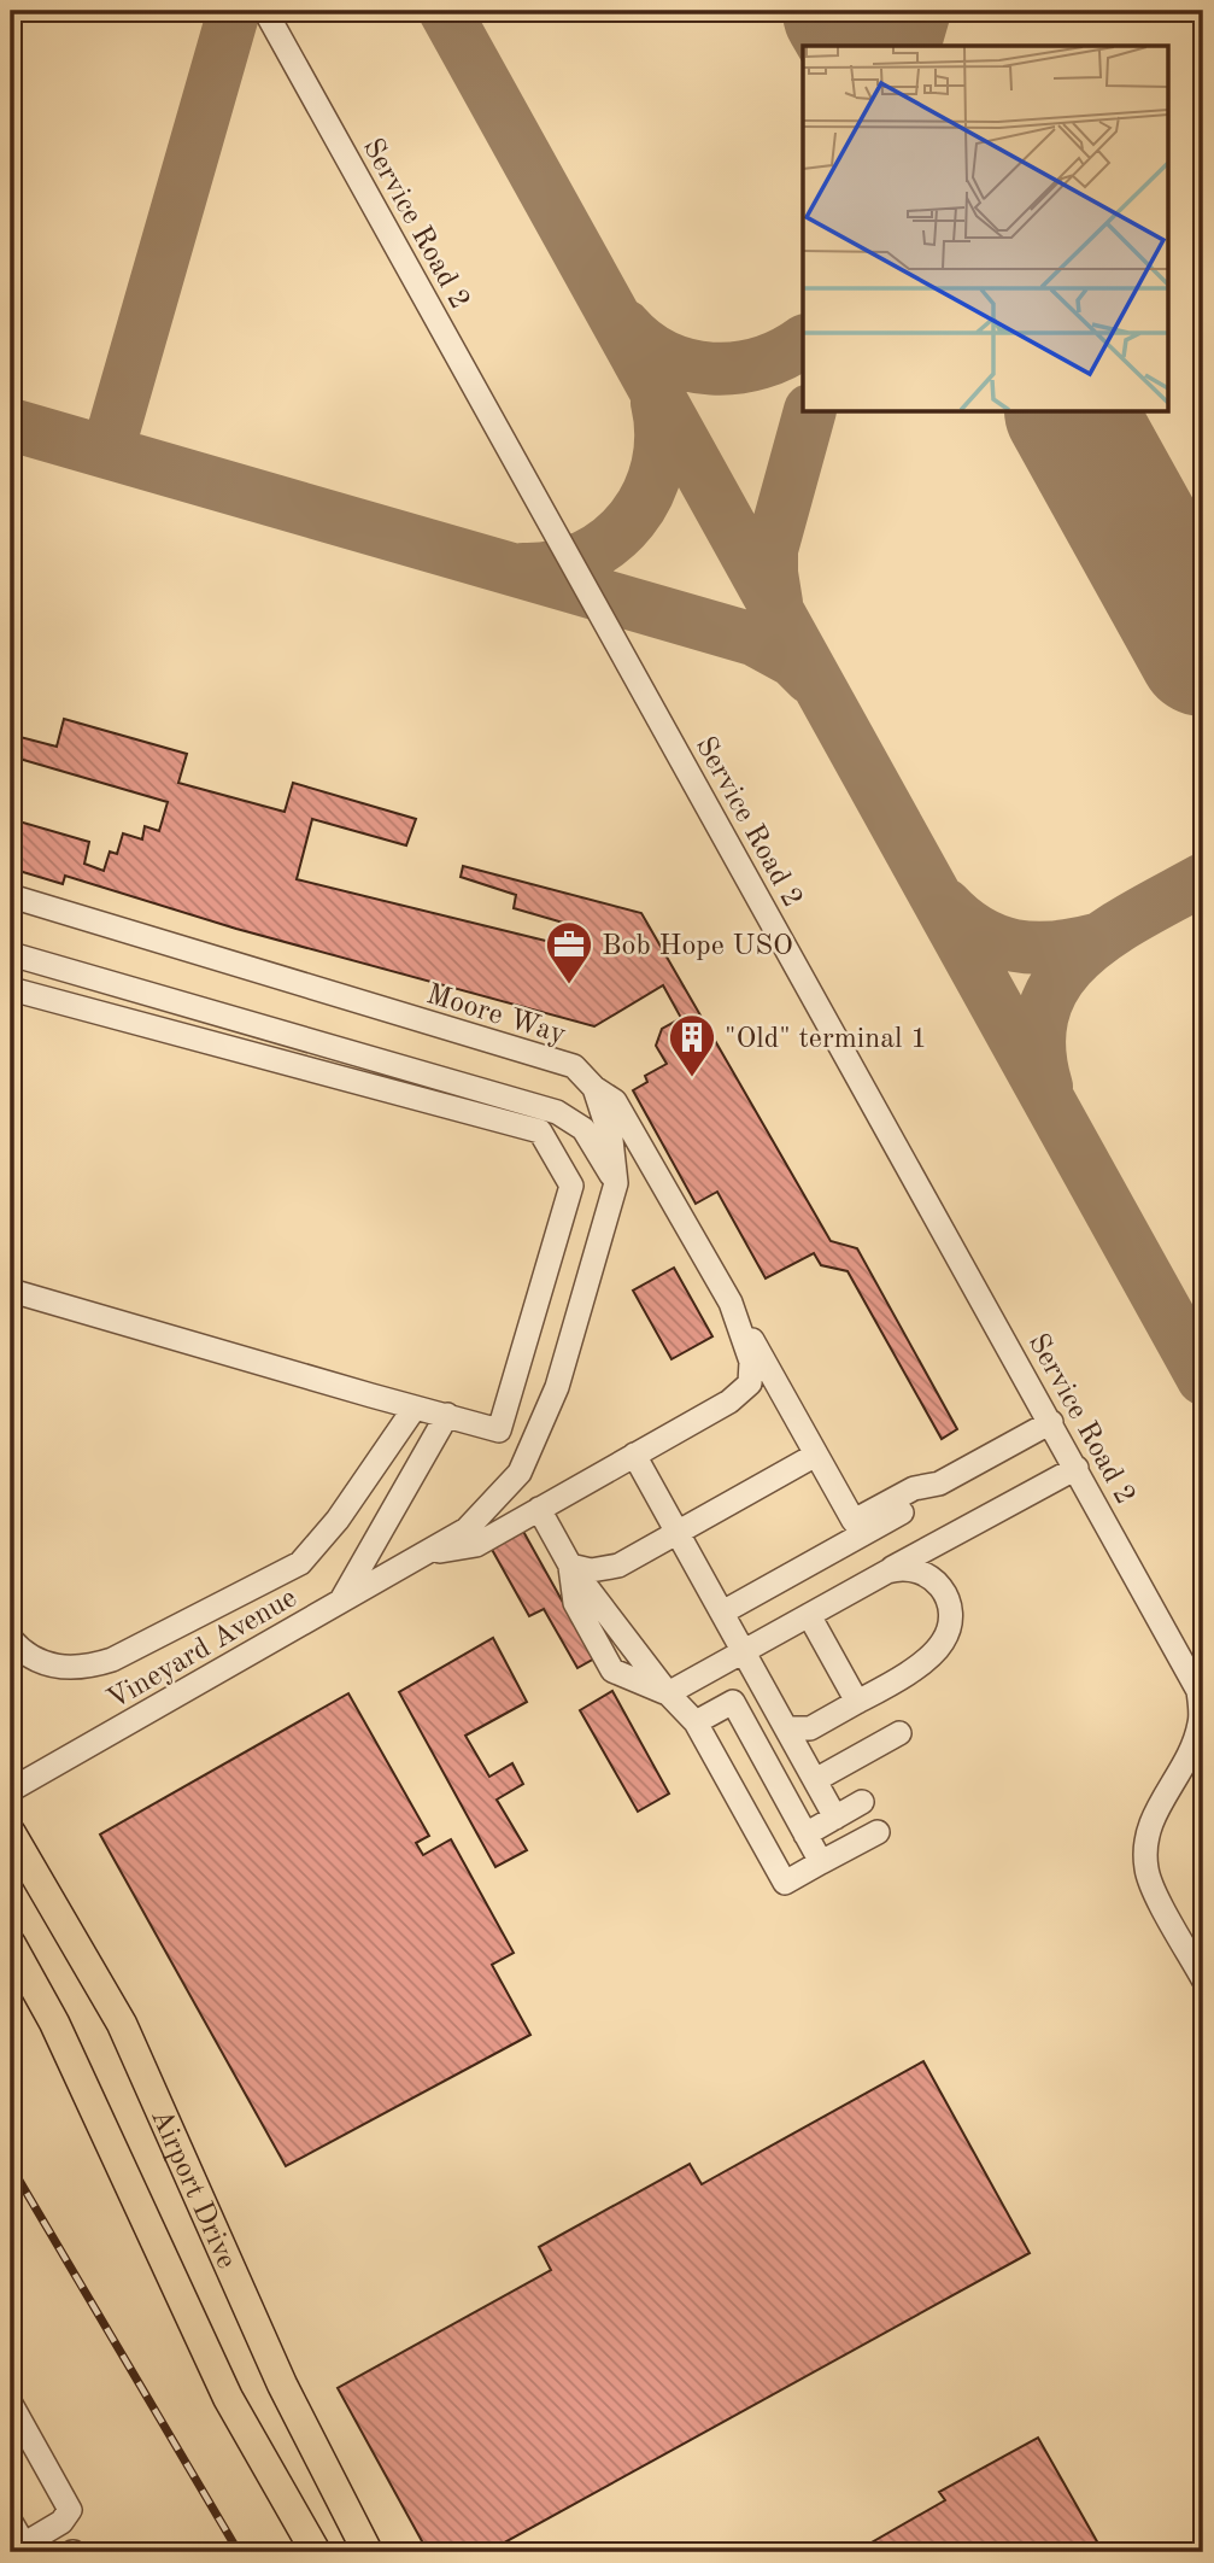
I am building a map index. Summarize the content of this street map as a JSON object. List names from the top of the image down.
{
  "streets": {
    "main road": ["Airport Drive"],
    "street": ["Service Road 2", "Moore Way", "Vineyard Avenue"]
  },
  "places": {
    "office": ["Bob Hope USO"],
    "building": ["\"Old\" terminal 1"]
  }
}
